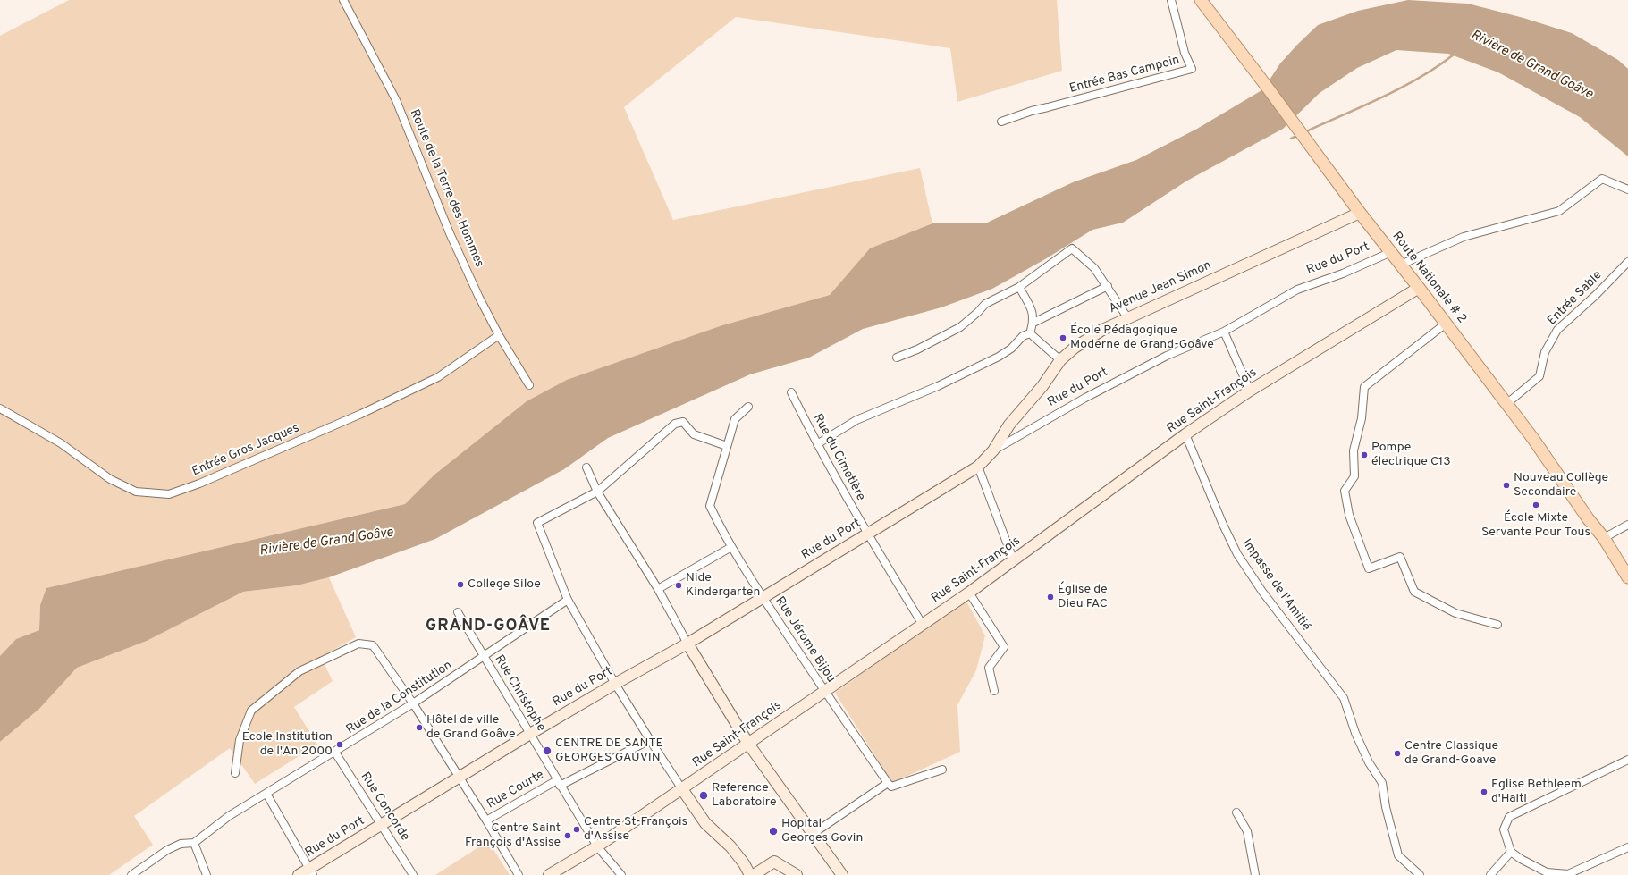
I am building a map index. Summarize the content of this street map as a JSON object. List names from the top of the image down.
{
  "streets": {
    "main road": ["Route Nationale # 2"],
    "street": [
      "Entrée Bas Campoin",
      "Route de la Terre des Hommes",
      "Rue du Port",
      "Avenue Jean Simon",
      "Entrée Sable",
      "Rue Saint-François",
      "Entrée Gros Jacques",
      "Rue du Cimetière",
      "Impasse de l'Amitié",
      "Rue Jérome Bijou",
      "Rue Christophe",
      "Rue de la Constitution",
      "Rue Courte",
      "Rue Concorde"
    ]
  },
  "crossings": [
    ["Route de la Terre des Hommes", "Entrée Gros Jacques"],
    ["Rue du Port", "Route Nationale # 2"],
    ["Rue du Port", "Avenue Jean Simon"],
    ["Rue du Port", "Rue du Cimetière"],
    ["Rue du Port", "Rue Jérome Bijou"],
    ["Rue du Port", "Rue Christophe"],
    ["Rue du Port", "Rue Concorde"],
    ["Route Nationale # 2", "Avenue Jean Simon"],
    ["Route Nationale # 2", "Entrée Sable"],
    ["Route Nationale # 2", "Rue Saint-François"],
    ["Rue Saint-François", "Rue du Cimetière"],
    ["Rue Saint-François", "Impasse de l'Amitié"],
    ["Rue Saint-François", "Rue Jérome Bijou"],
    ["Rue Saint-François", "Rue Christophe"],
    ["Rue Christophe", "Rue de la Constitution"],
    ["Rue Christophe", "Rue Courte"],
    ["Rue de la Constitution", "Rue Concorde"]
  ],
  "districts": ["GRAND-GOÂVE"],
  "water": ["Rivière de Grand Goâve"],
  "places": [
    "École Pédagogique Moderne de Grand-Goâve",
    "Pompe électrique C13",
    "Nouveau Collège Secondaire",
    "École Mixte Servante Pour Tous",
    "College Siloe",
    "Nide Kindergarten",
    "Église de Dieu FAC",
    "Hôtel de ville de Grand Goâve",
    "Ecole Institution de l'An 2000",
    "CENTRE DE SANTE GEORGES GAUVIN",
    "Centre Classique de Grand-Goave",
    "Eglise Bethleem d'Haiti",
    "Reference Laboratoire",
    "Centre St-François d'Assise",
    "Hopital Georges Govin",
    "Centre Saint François d'Assise"
  ]
}
